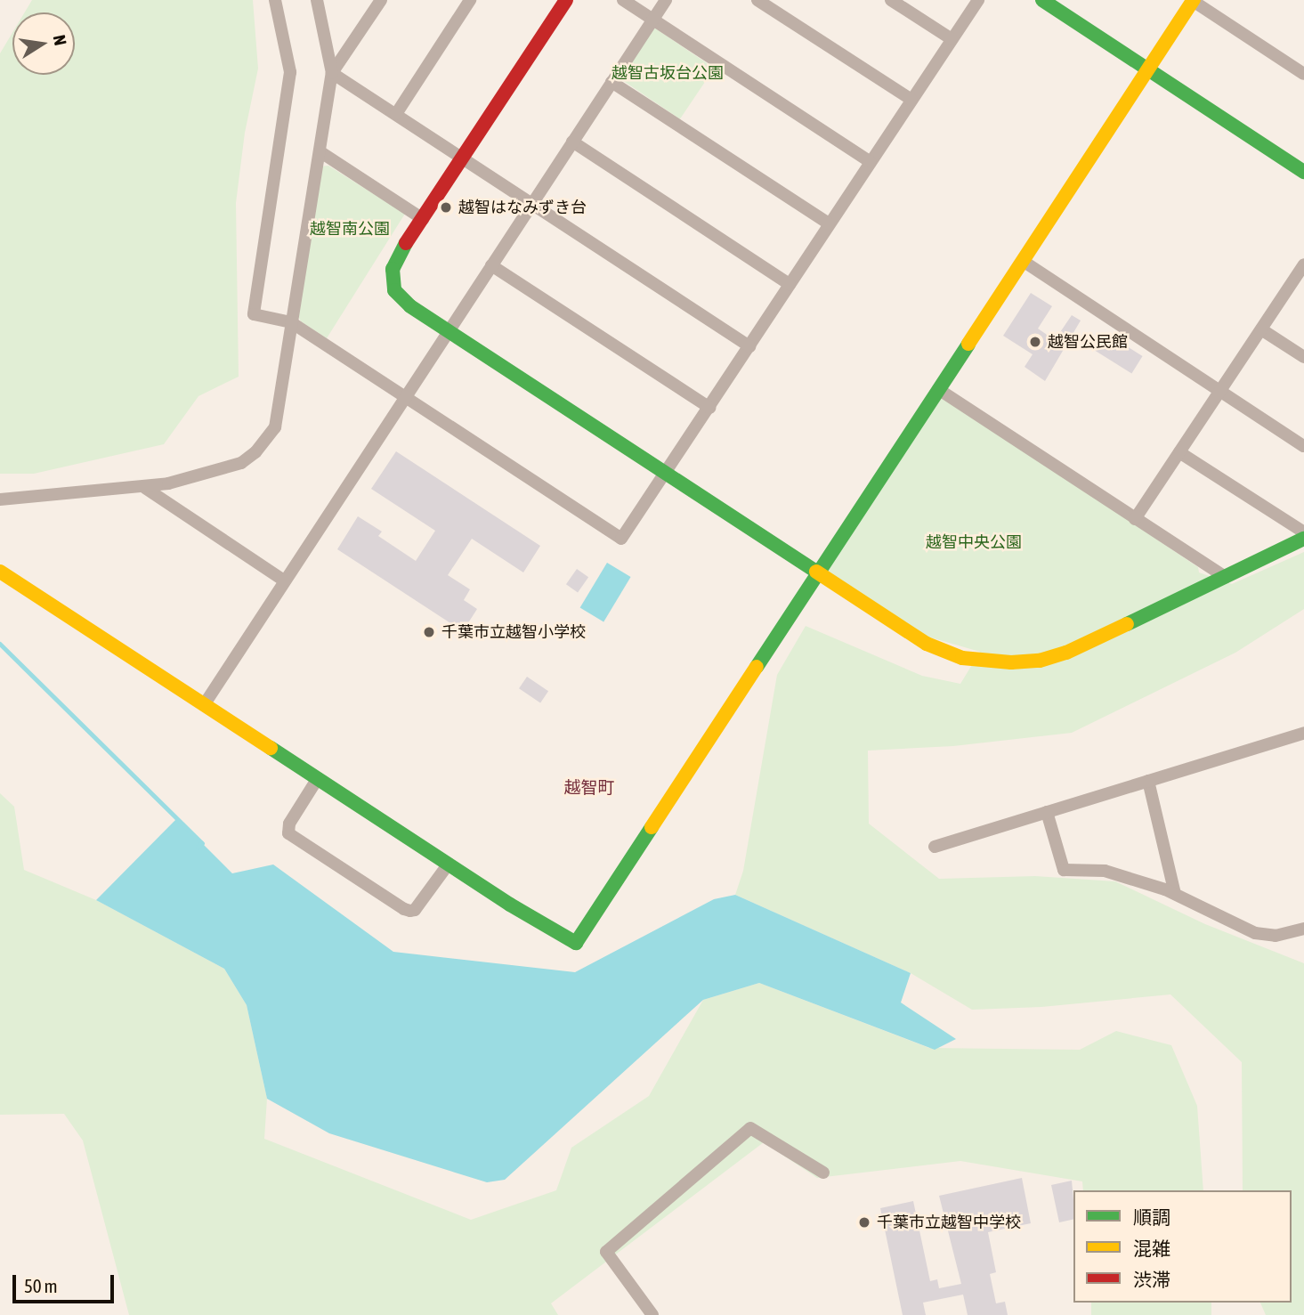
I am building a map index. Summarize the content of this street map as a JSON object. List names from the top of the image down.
{
  "districts": ["越智町"],
  "parks": ["越智古坂台公園", "越智南公園", "越智中央公園"],
  "places": [
    "越智はなみずき台",
    "越智公民館",
    "千葉市立越智小学校",
    "千葉市立越智中学校"
  ],
  "legend": ["順調", "混雑", "渋滞"],
  "scale_bar": "50 m",
  "north": "right"
}
